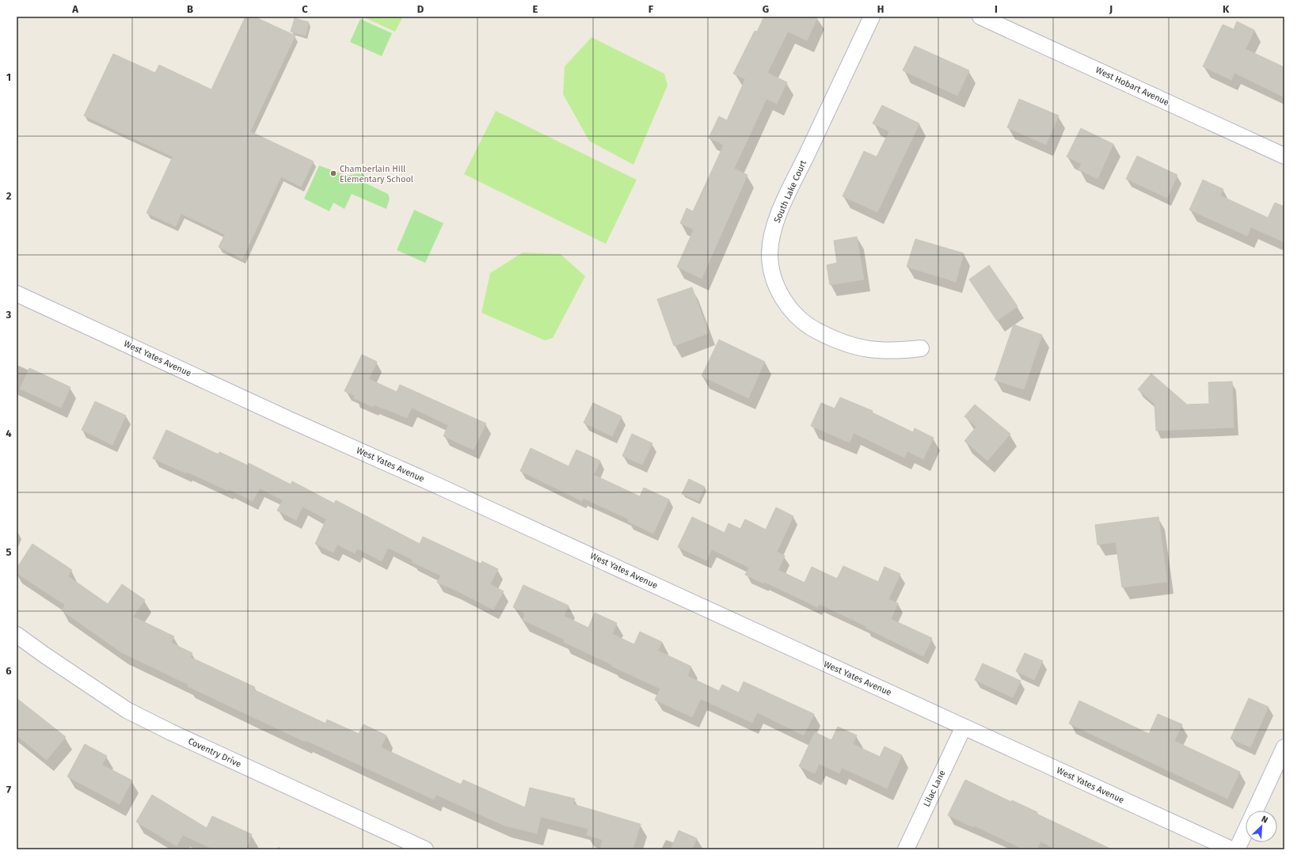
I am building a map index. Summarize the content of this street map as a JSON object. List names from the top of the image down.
{
  "streets": {
    "street": [
      "West Hobart Avenue",
      "South Lake Court",
      "West Yates Avenue",
      "Coventry Drive",
      "Lilac Lane"
    ]
  },
  "crossings": [
    ["West Yates Avenue", "Lilac Lane"]
  ],
  "places": ["Chamberlain Hill Elementary School"],
  "north": "top right",
  "grid": {
    "columns": [
      "A",
      "B",
      "C",
      "D",
      "E",
      "F",
      "G",
      "H",
      "I",
      "J",
      "K"
    ],
    "rows": [
      "1",
      "2",
      "3",
      "4",
      "5",
      "6",
      "7"
    ]
  }
}
